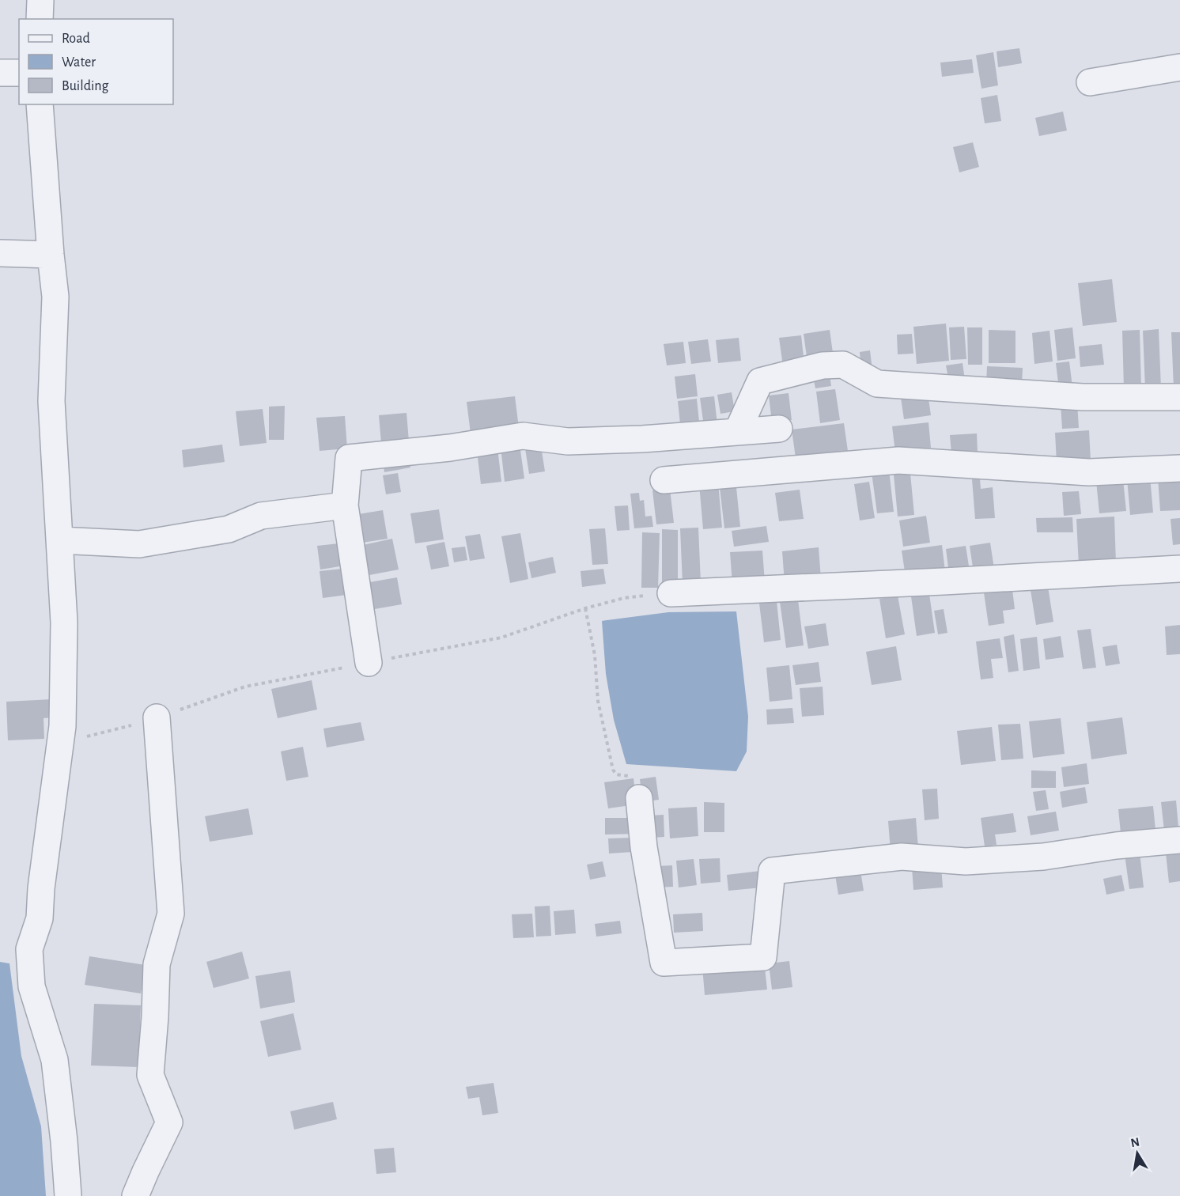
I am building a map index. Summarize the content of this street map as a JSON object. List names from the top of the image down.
{
  "legend": ["Road", "Water", "Building"],
  "north": "top"
}
